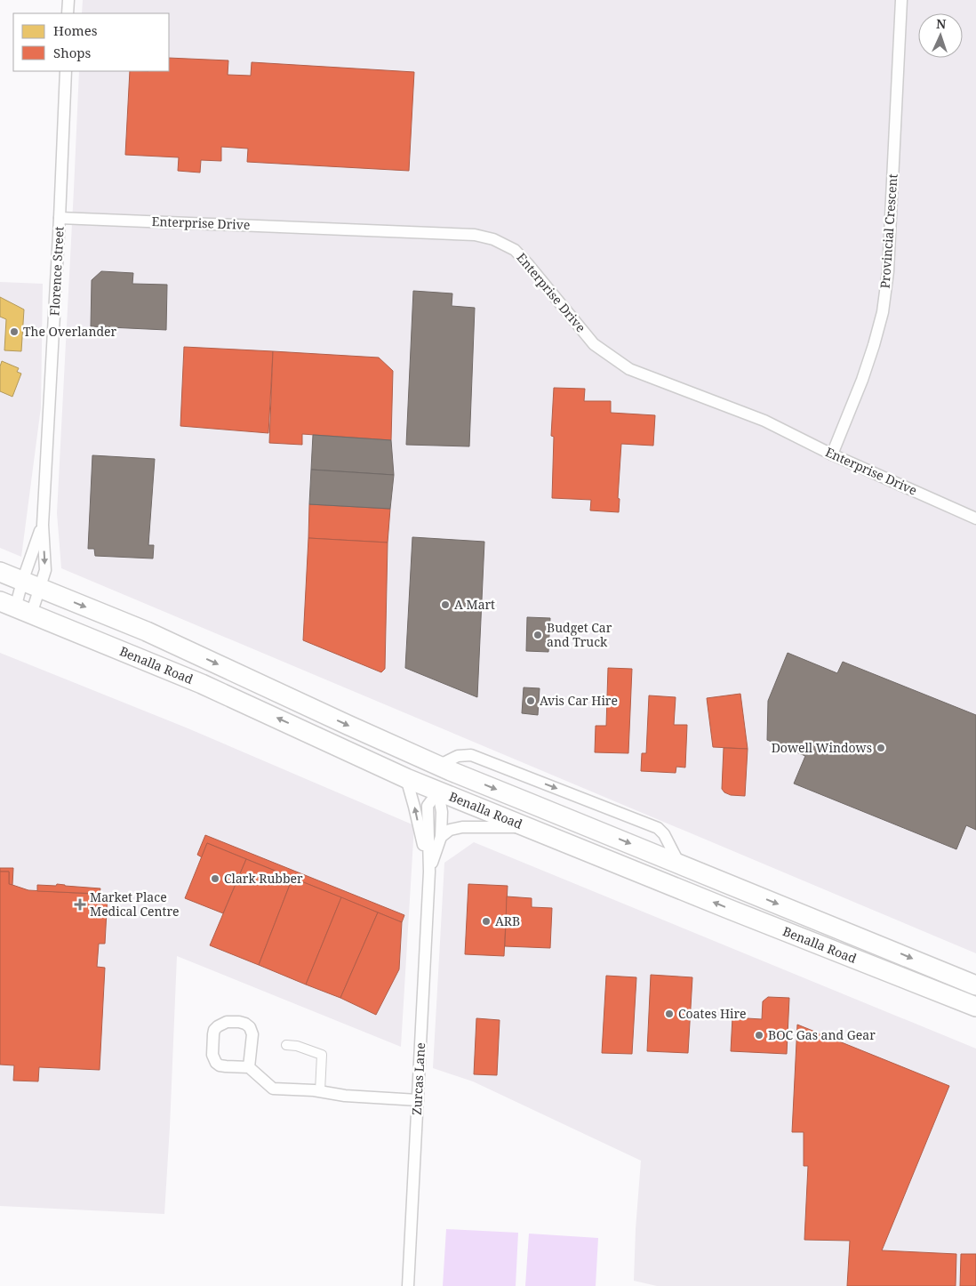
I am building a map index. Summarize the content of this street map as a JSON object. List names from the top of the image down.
{
  "streets": {
    "highway": ["Benalla Road"],
    "street": [
      "Enterprise Drive",
      "Provincial Crescent",
      "Florence Street",
      "Zurcas Lane"
    ]
  },
  "crossings": [
    ["Enterprise Drive", "Provincial Crescent"],
    ["Enterprise Drive", "Florence Street"],
    ["Florence Street", "Benalla Road"],
    ["Benalla Road", "Zurcas Lane"]
  ],
  "places": {
    "other": [
      "The Overlander",
      "A Mart",
      "Budget Car and Truck",
      "Avis Car Hire",
      "Dowell Windows",
      "Clark Rubber",
      "ARB",
      "Coates Hire",
      "BOC Gas and Gear"
    ],
    "health": ["Market Place Medical Centre"]
  },
  "legend": ["Homes", "Shops"],
  "north": "top"
}
